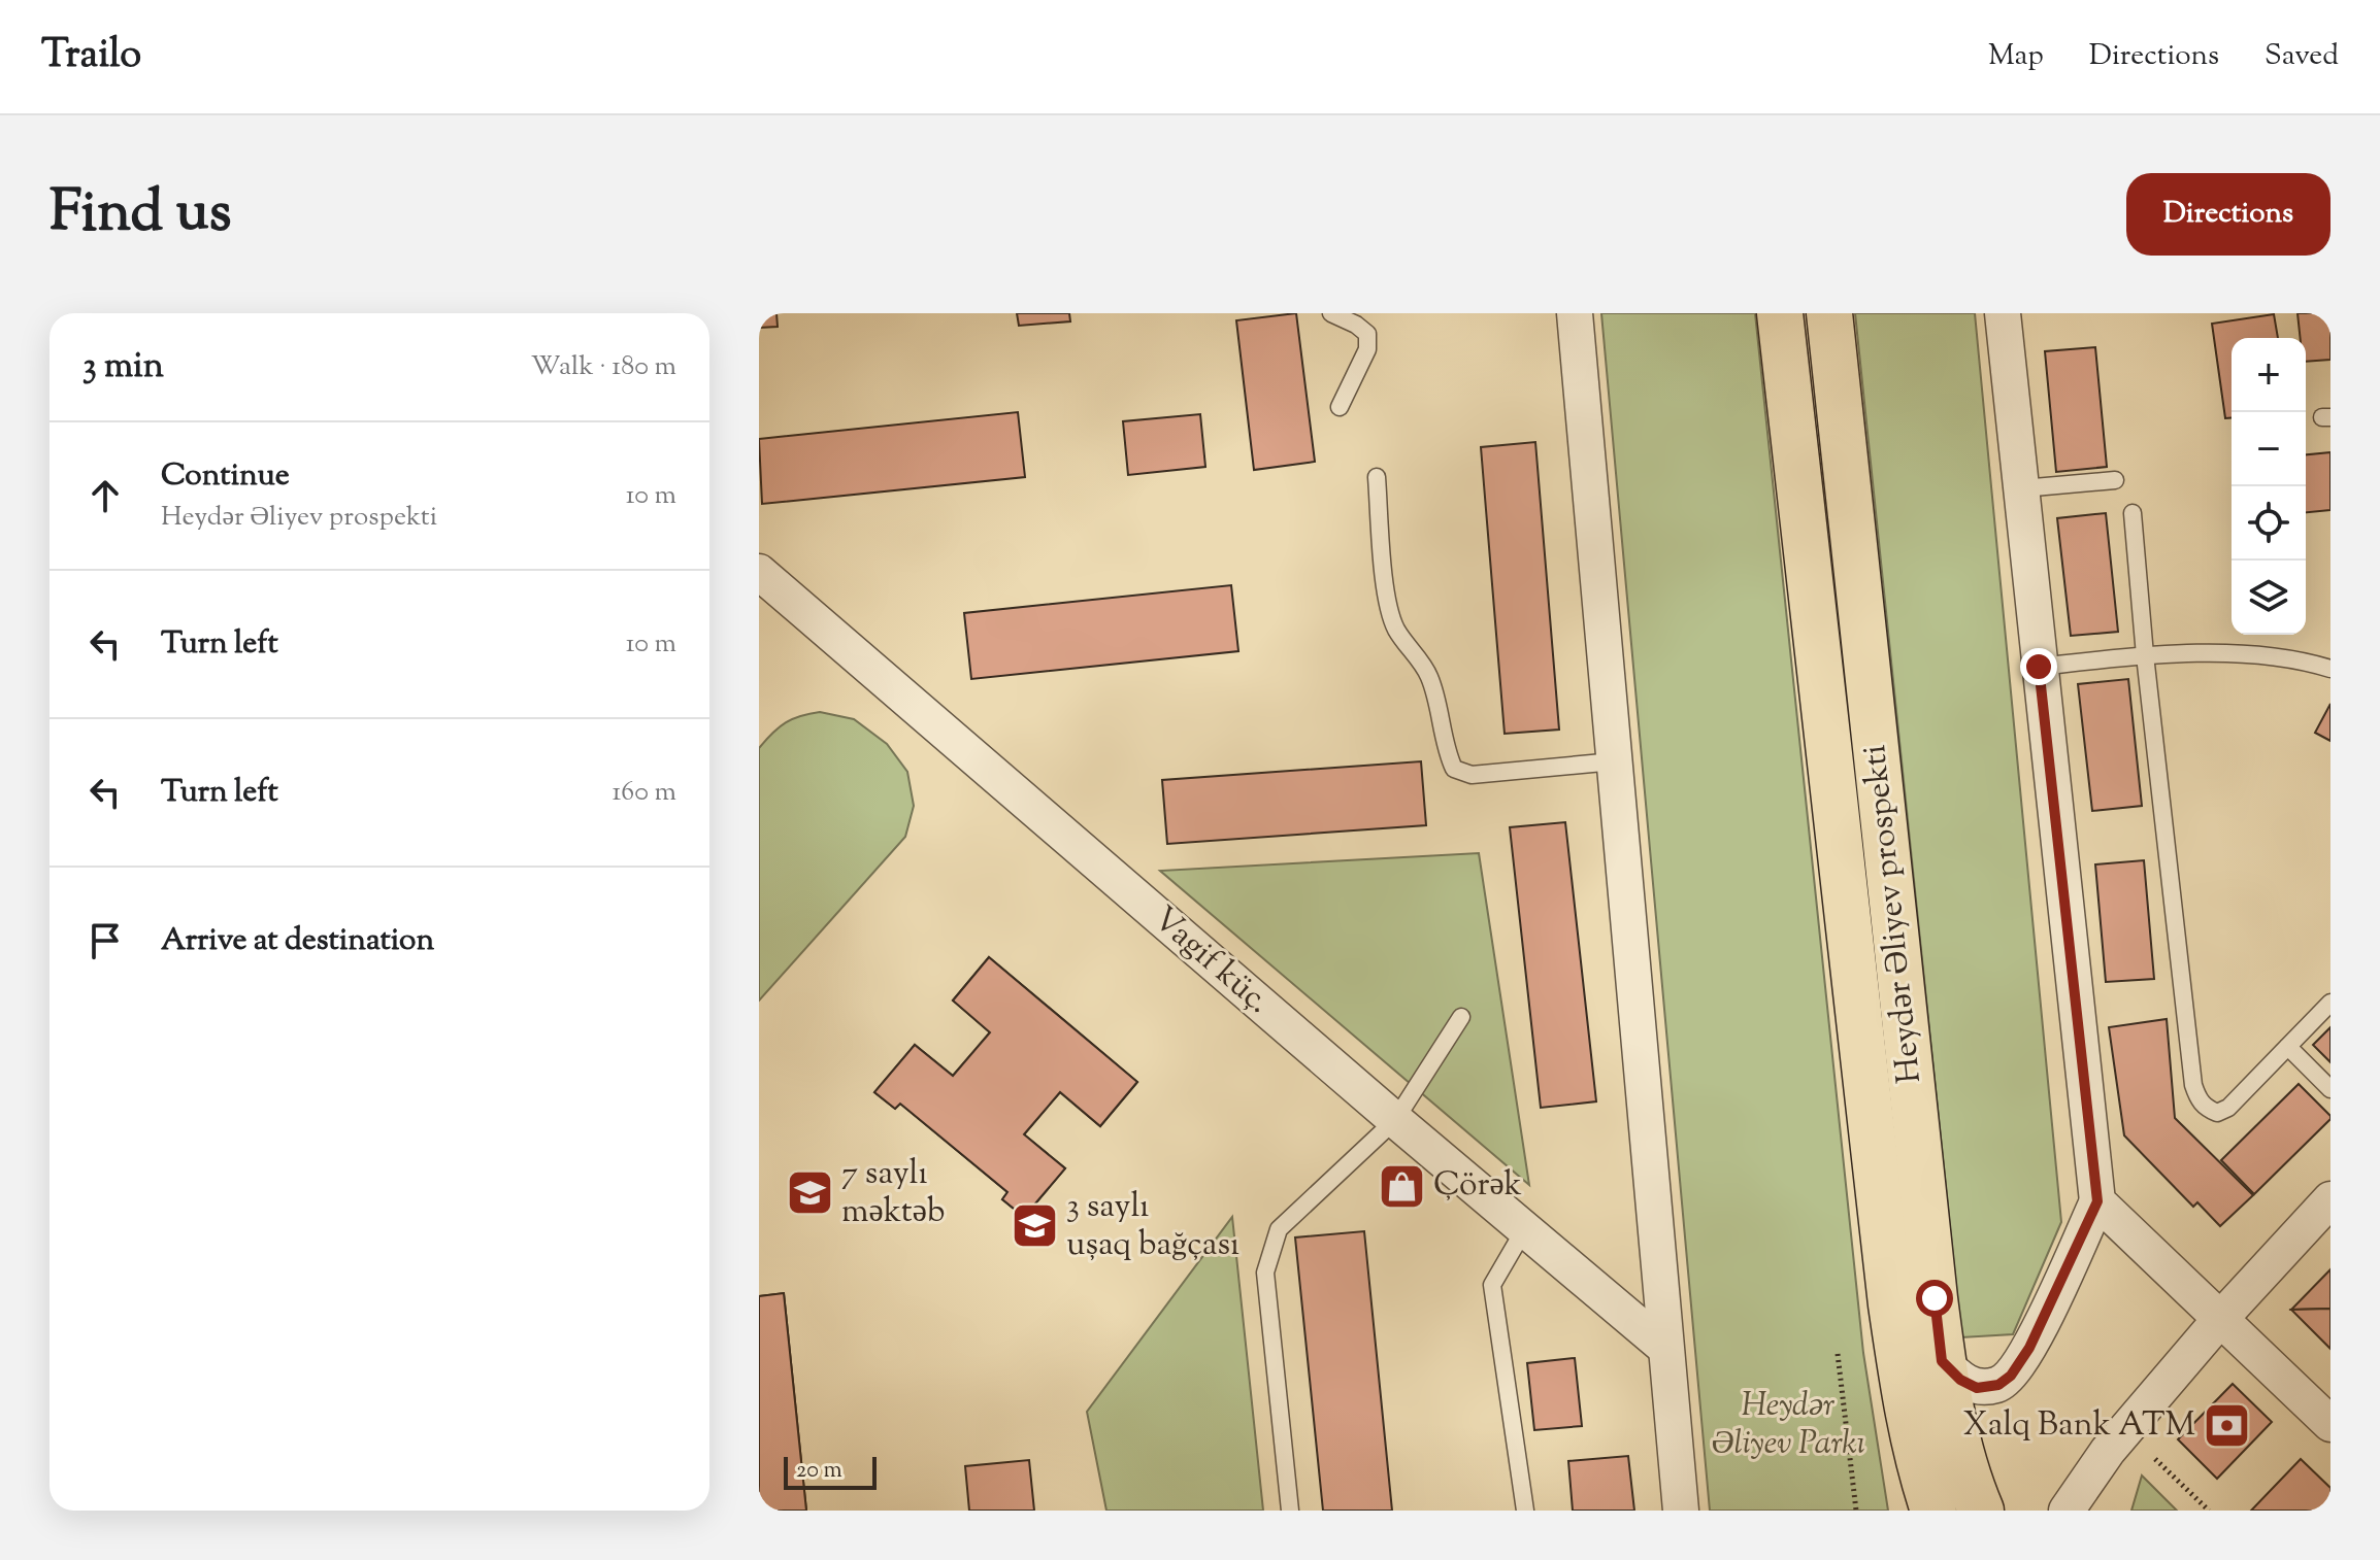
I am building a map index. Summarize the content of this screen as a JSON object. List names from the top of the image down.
{
  "streets": {
    "main road": ["Heydər Əliyev prospekti"],
    "street": ["Vagif küç."]
  },
  "parks": ["Heydər Əliyev Parkı"],
  "places": {
    "shop": ["Çörək"],
    "school or university": ["7 saylı məktəb", "3 saylı uşaq bağçası"],
    "bank": ["Xalq Bank ATM"]
  },
  "scale_bar": "20 m",
  "page": {
    "header": "Trailo",
    "nav": ["Map", "Directions", "Saved"],
    "title": "Find us",
    "buttons": "Directions",
    "heading": ["3 min", "Walk · 180 m"],
    "map_buttons": ["+", "−"],
    "list": [
      ["Continue", "Heydər Əliyev prospekti", "10 m"],
      ["Turn left", "10 m"],
      ["Turn left", "160 m"],
      "Arrive at destination"
    ],
    "scale": "20 m"
  }
}
